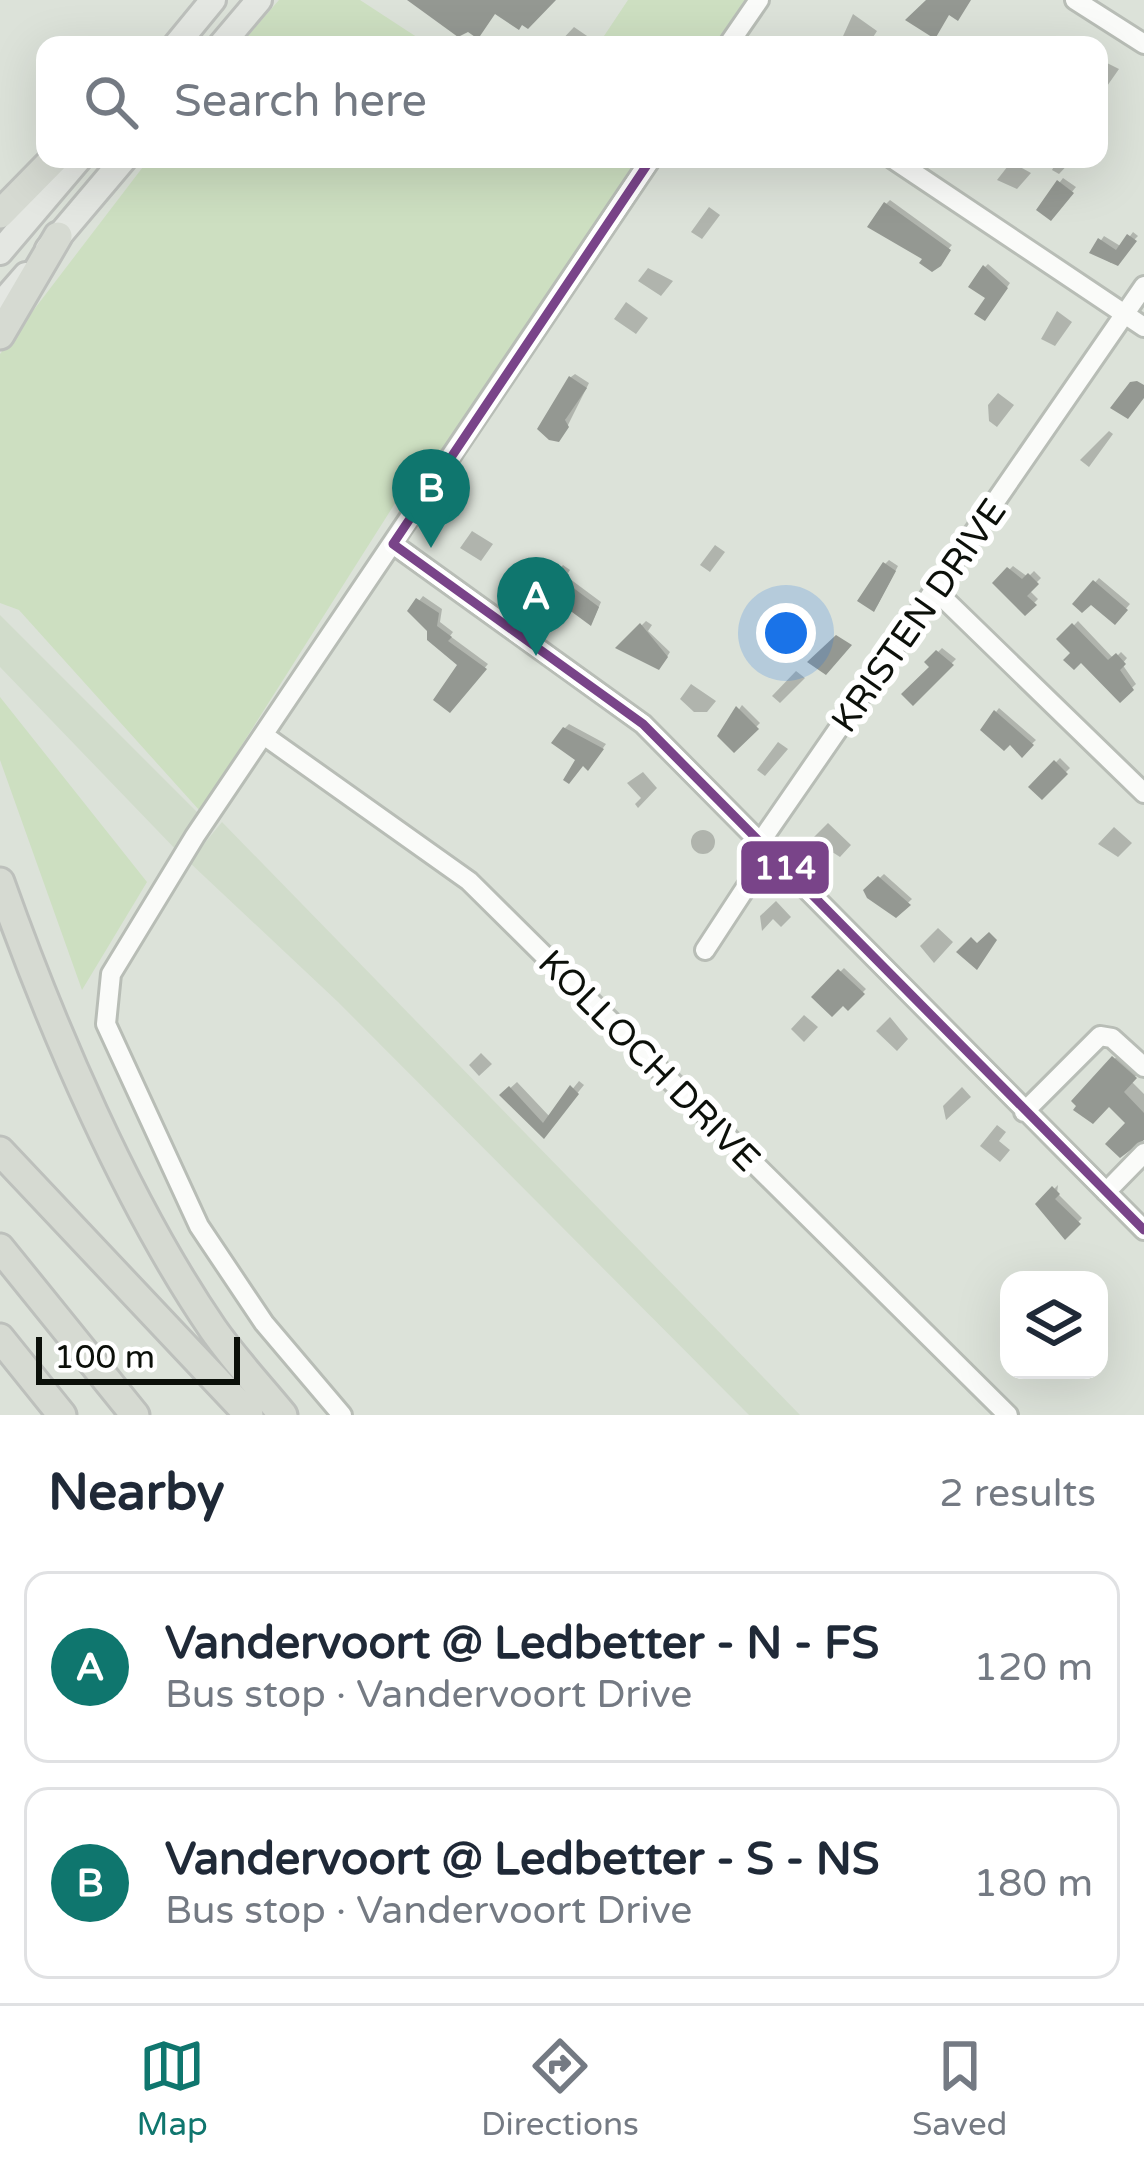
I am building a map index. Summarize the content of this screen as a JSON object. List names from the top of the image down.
{
  "streets": {
    "street": ["KRISTEN DRIVE", "KOLLOCH DRIVE"]
  },
  "lines": ["transit line 114"],
  "scale_bar": "100 m",
  "page": {
    "search": "Search here",
    "pins": ["B", "A"],
    "scale": "100 m",
    "heading": ["Nearby", "2 results"],
    "list": [
      {
        "mark": "A",
        "name": "Vandervoort @ Ledbetter - N - FS",
        "note": "Bus stop · Vandervoort Drive",
        "value": "120 m"
      },
      {
        "mark": "B",
        "name": "Vandervoort @ Ledbetter - S - NS",
        "note": "Bus stop · Vandervoort Drive",
        "value": "180 m"
      }
    ],
    "nav": ["Map", "Directions", "Saved"]
  }
}
